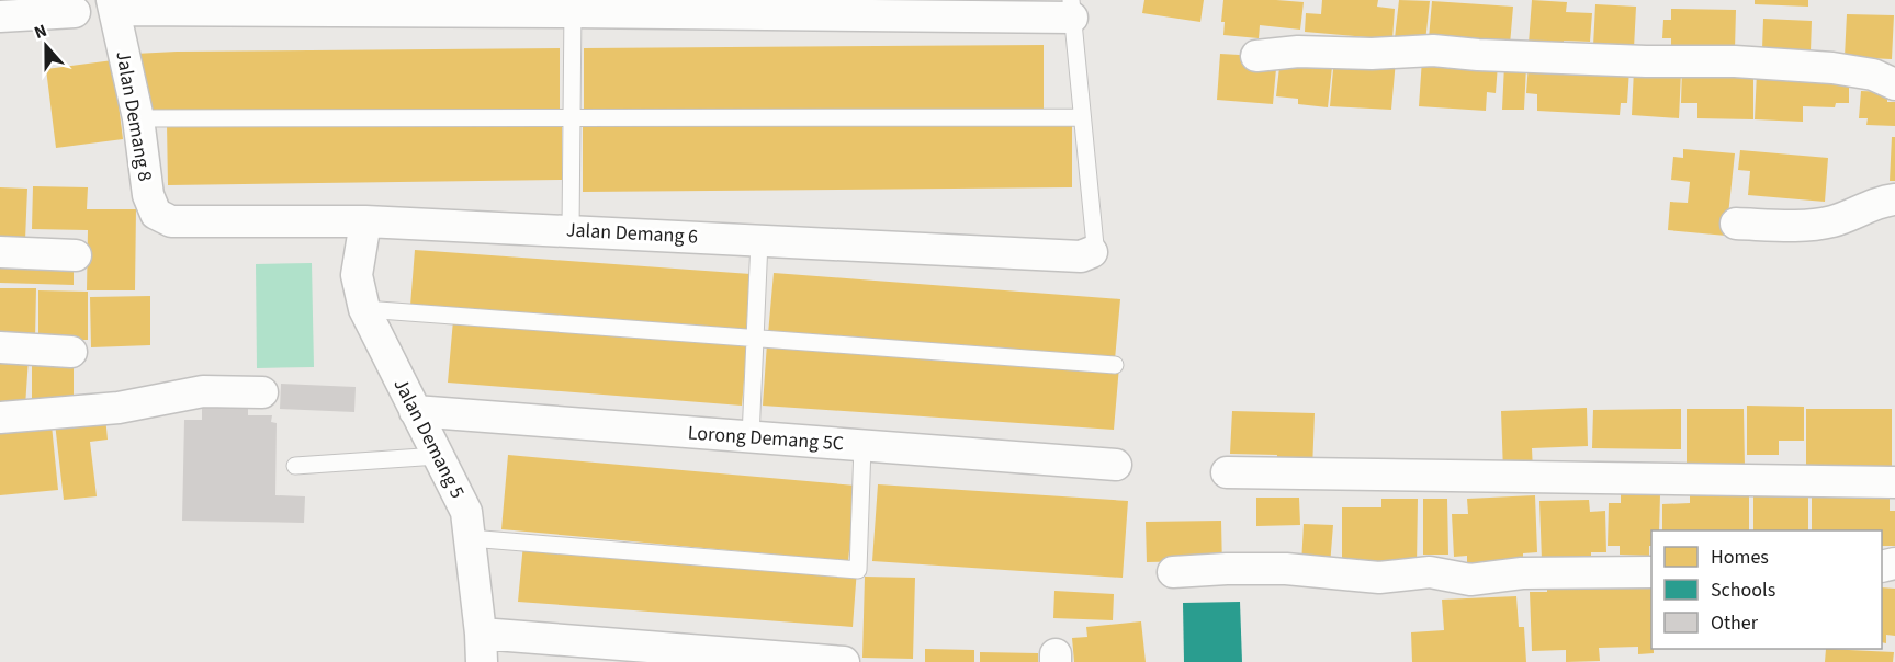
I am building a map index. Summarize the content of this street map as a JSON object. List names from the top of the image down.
{
  "streets": {
    "street": [
      "Jalan Demang 8",
      "Jalan Demang 6",
      "Jalan Demang 5",
      "Lorong Demang 5C"
    ]
  },
  "crossings": [
    ["Jalan Demang 8", "Jalan Demang 6"],
    ["Jalan Demang 6", "Jalan Demang 5"],
    ["Jalan Demang 5", "Lorong Demang 5C"]
  ],
  "legend": ["Homes", "Schools", "Other"],
  "north": "top"
}
